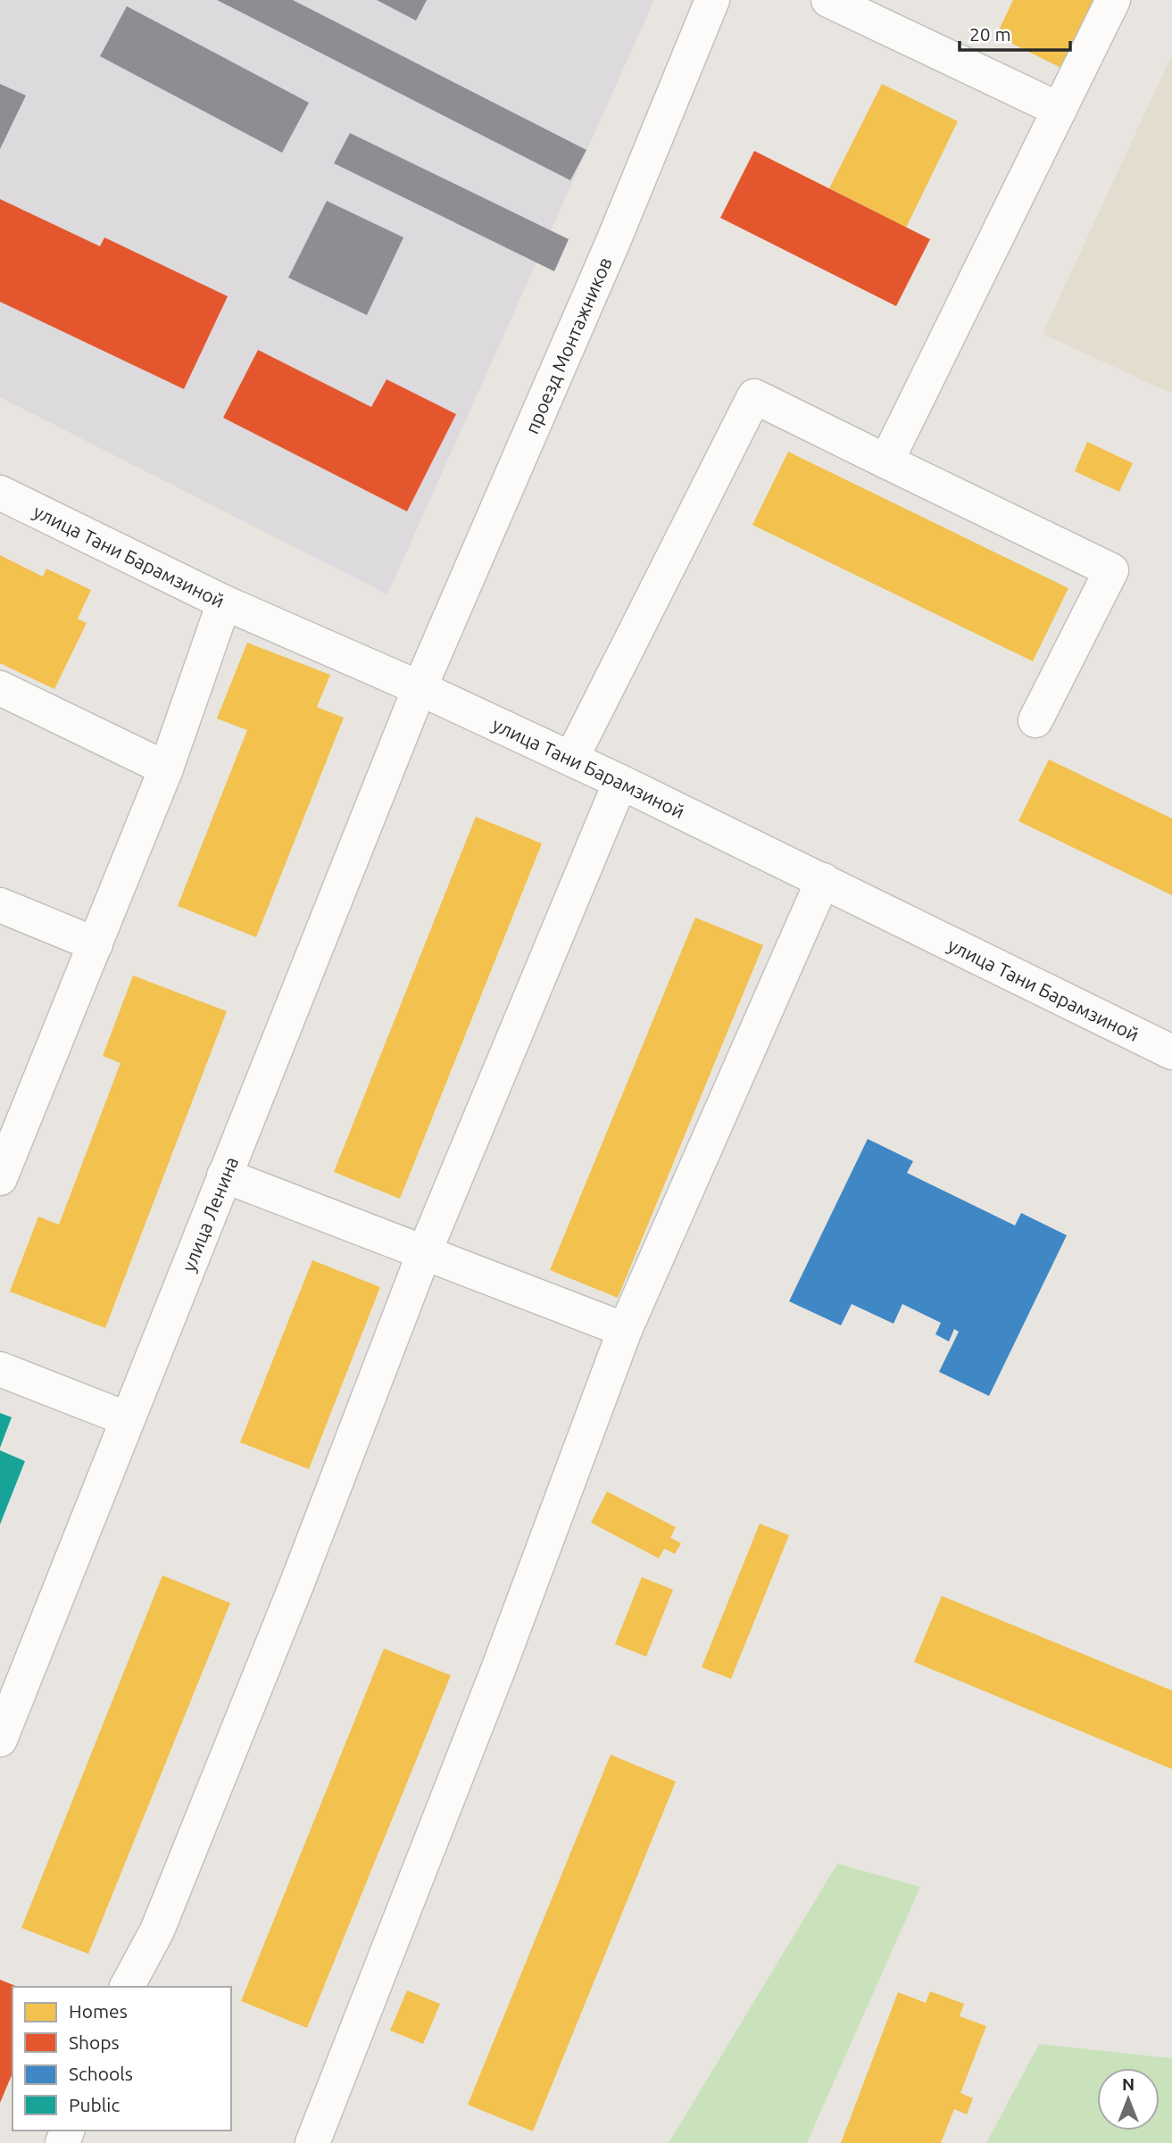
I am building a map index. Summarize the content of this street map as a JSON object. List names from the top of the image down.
{
  "streets": {
    "street": ["проезд Монтажников", "улица Тани Барамзиной", "улица Ленина"]
  },
  "crossings": [
    ["проезд Монтажников", "улица Тани Барамзиной"],
    ["проезд Монтажников", "улица Ленина"],
    ["улица Тани Барамзиной", "улица Ленина"]
  ],
  "legend": [
    "Homes",
    "Shops",
    "Schools",
    "Public"
  ],
  "scale_bar": "20 m",
  "north": "top"
}
